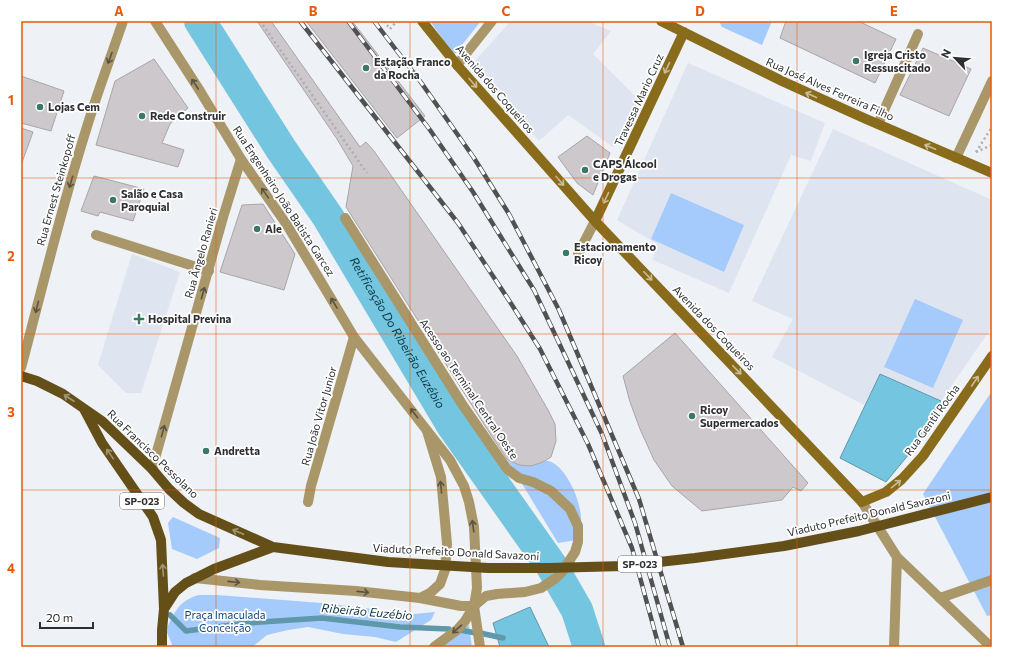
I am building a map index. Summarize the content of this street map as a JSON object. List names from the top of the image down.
{
  "streets": {
    "main road": [
      "Avenida dos Coqueiros",
      "Rua José Alves Ferreira Filho",
      "Travessa Mario Cruz",
      "Rua Gentil Rocha",
      "Rua Francisco Pessolano",
      "SP-023",
      "Viaduto Prefeito Donald Savazoni"
    ],
    "street": [
      "Rua Ernest Steinkopoff",
      "Rua Engenheiro João Batista Garcez",
      "Rua Ângelo Ranieri",
      "Acesso ao Terminal Central Oeste",
      "Rua João Vitor Junior"
    ]
  },
  "crossings": [
    ["Avenida dos Coqueiros", "Travessa Mario Cruz"],
    ["Avenida dos Coqueiros", "Rua Gentil Rocha"],
    ["Rua José Alves Ferreira Filho", "Travessa Mario Cruz"],
    ["Rua Engenheiro João Batista Garcez", "Rua Ângelo Ranieri"],
    ["Rua Engenheiro João Batista Garcez", "Acesso ao Terminal Central Oeste"],
    ["Rua Engenheiro João Batista Garcez", "Rua João Vitor Junior"],
    ["Rua Ângelo Ranieri", "Rua Francisco Pessolano"],
    ["Rua Francisco Pessolano", "SP-023"],
    ["Rua Francisco Pessolano", "Viaduto Prefeito Donald Savazoni"],
    ["SP-023", "Viaduto Prefeito Donald Savazoni"]
  ],
  "one_way": [
    "Avenida dos Coqueiros",
    "Rua José Alves Ferreira Filho",
    "Travessa Mario Cruz",
    "Rua Ernest Steinkopoff",
    "Rua Engenheiro João Batista Garcez",
    "Rua Ângelo Ranieri",
    "Rua Gentil Rocha",
    "Rua Francisco Pessolano"
  ],
  "water": ["Retificação Do Ribeirão Euzébio", "Ribeirão Euzébio"],
  "parks": ["Praça Imaculada Conceição"],
  "places": {
    "other": [
      "Igreja Cristo Ressuscitado",
      "Estação Franco da Rocha",
      "Lojas Cem",
      "Rede Construir",
      "CAPS Álcool e Drogas",
      "Salão e Casa Paroquial",
      "Ale",
      "Estacionamento Ricoy",
      "Ricoy Supermercados",
      "Andretta"
    ],
    "health": ["Hospital Previna"]
  },
  "scale_bar": "20 m",
  "north": "top left",
  "grid": {
    "columns": [
      "A",
      "B",
      "C",
      "D",
      "E"
    ],
    "rows": [
      "1",
      "2",
      "3",
      "4"
    ]
  }
}
